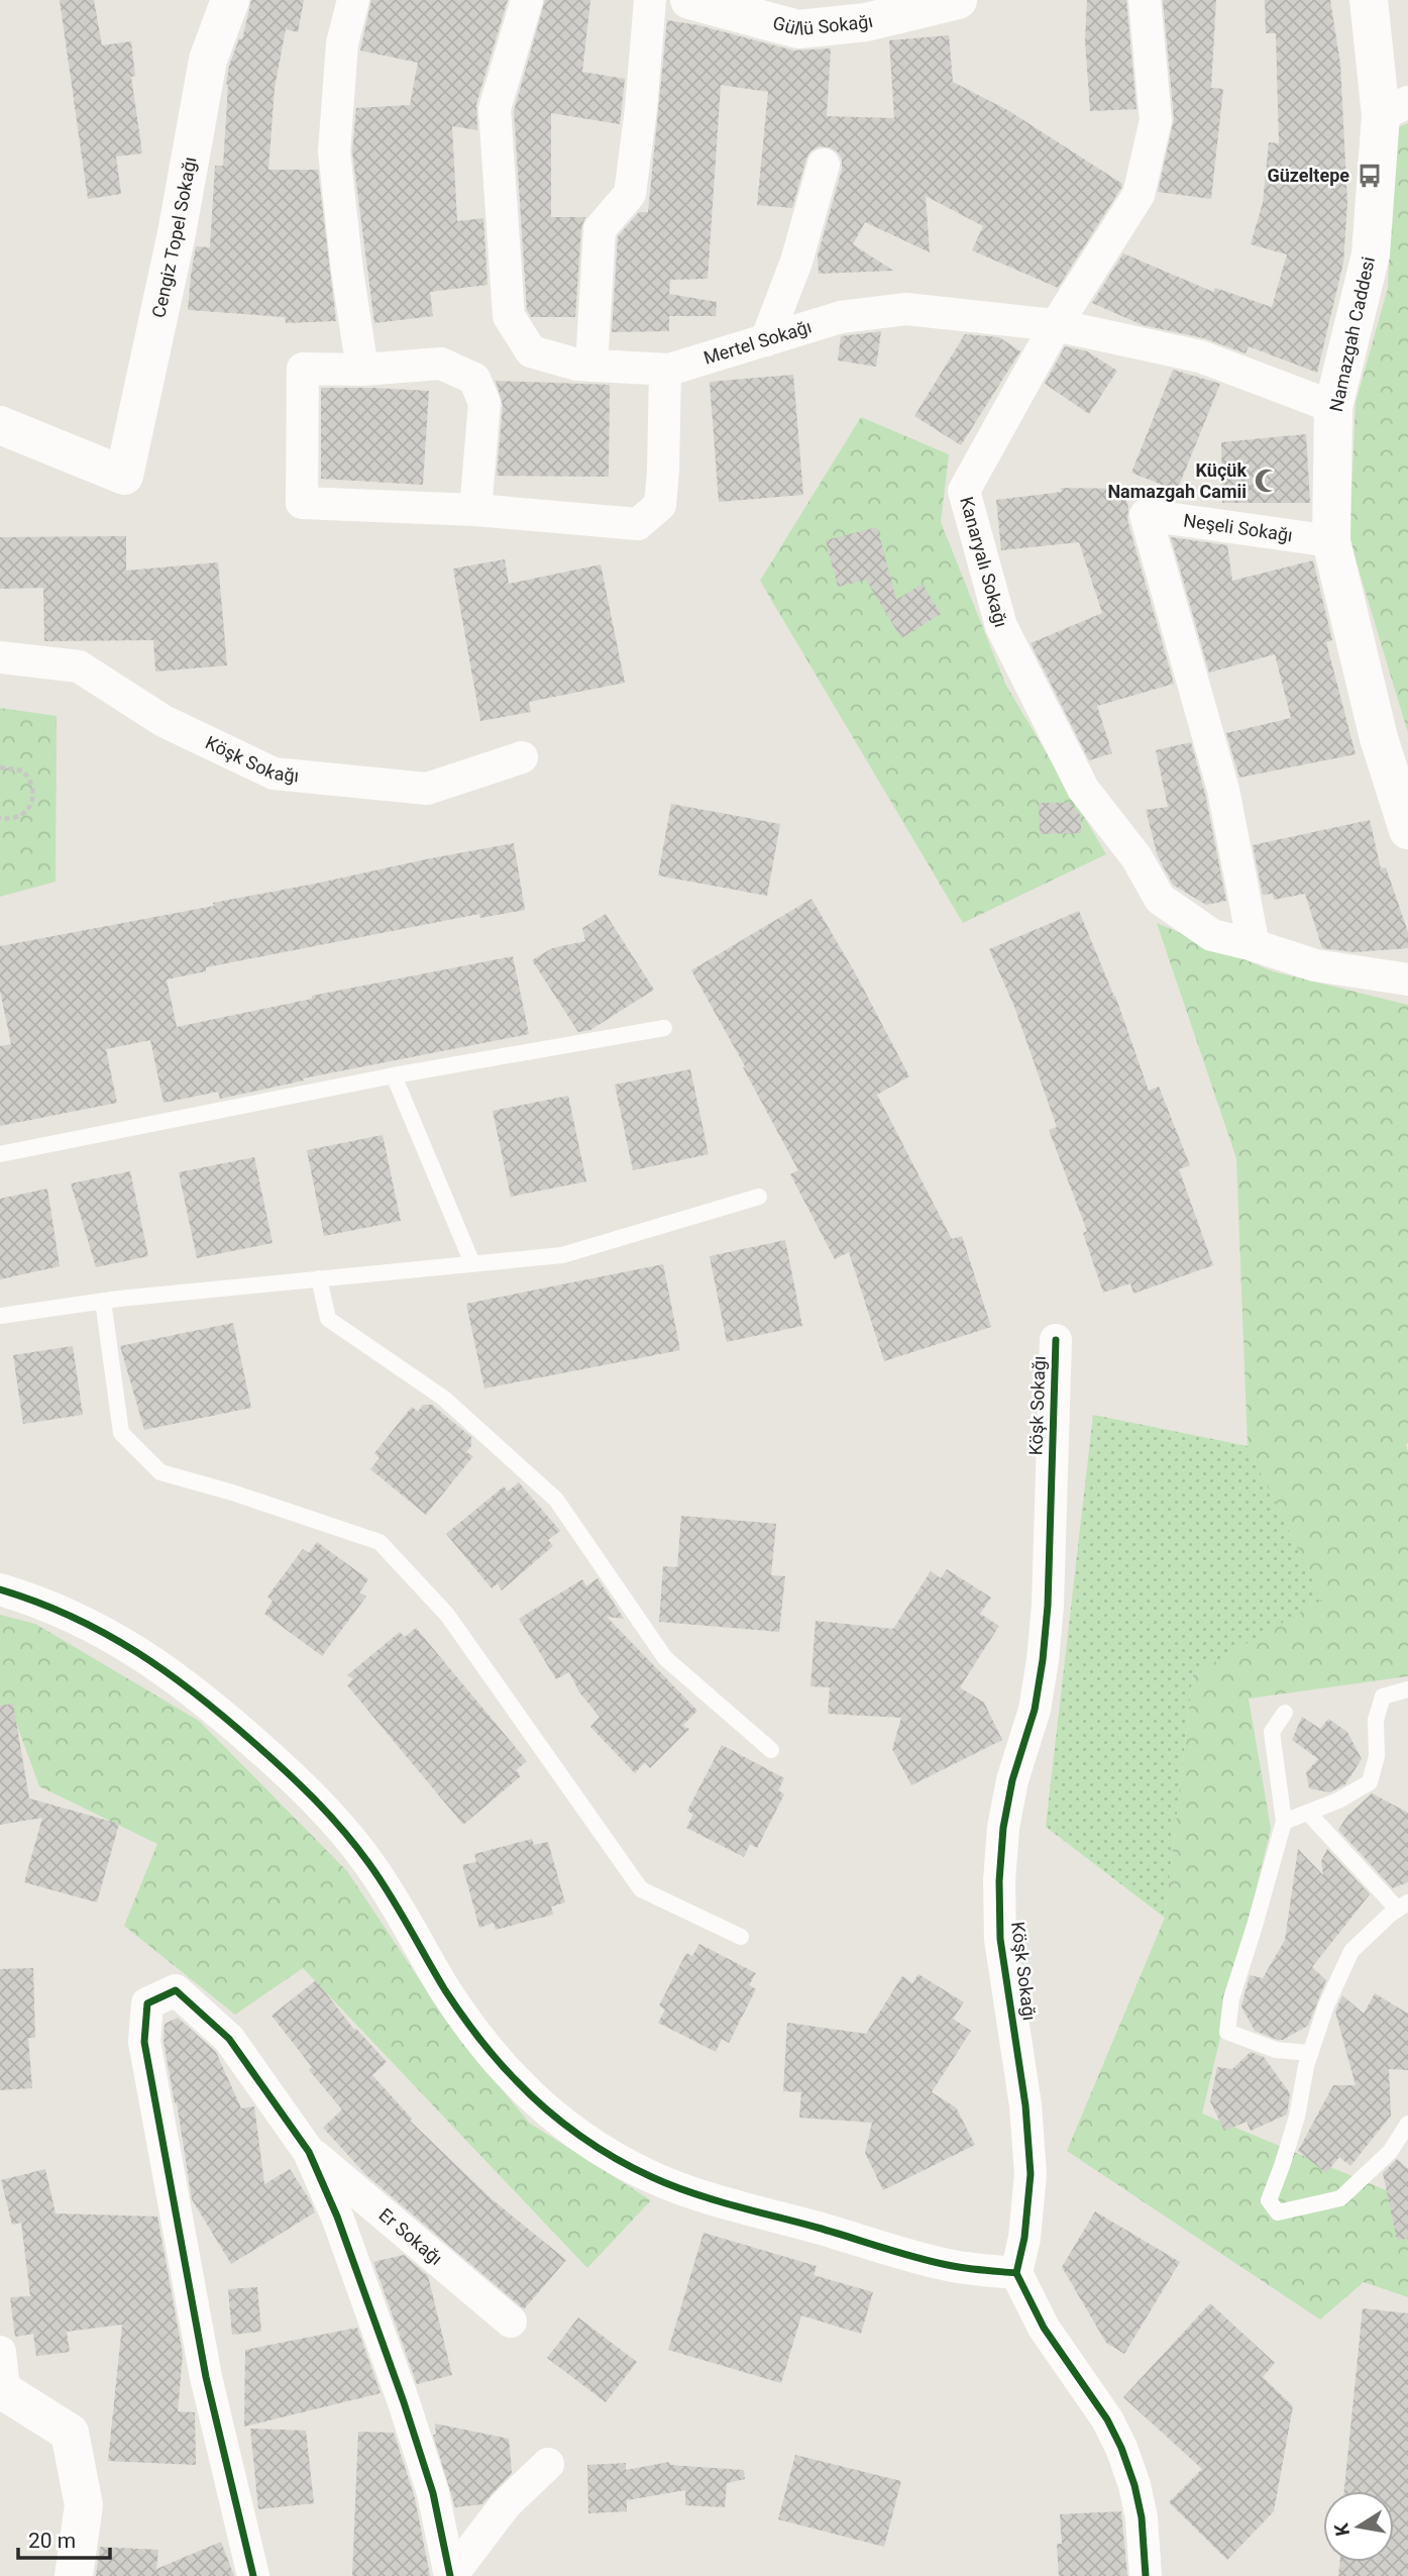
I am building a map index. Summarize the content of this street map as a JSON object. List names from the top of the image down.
{
  "streets": {
    "street": [
      "Güllü Sokağı",
      "Cengiz Topel Sokağı",
      "Namazgah Caddesi",
      "Mertel Sokağı",
      "Neşeli Sokağı",
      "Kanaryalı Sokağı",
      "Köşk Sokağı",
      "Er Sokağı"
    ]
  },
  "crossings": [
    ["Namazgah Caddesi", "Mertel Sokağı"],
    ["Namazgah Caddesi", "Neşeli Sokağı"],
    ["Mertel Sokağı", "Kanaryalı Sokağı"],
    ["Neşeli Sokağı", "Kanaryalı Sokağı"]
  ],
  "places": {
    "bus stop": ["Güzeltepe"],
    "mosque": ["Küçük Namazgah Camii"]
  },
  "scale_bar": "20 m",
  "north": "left"
}
